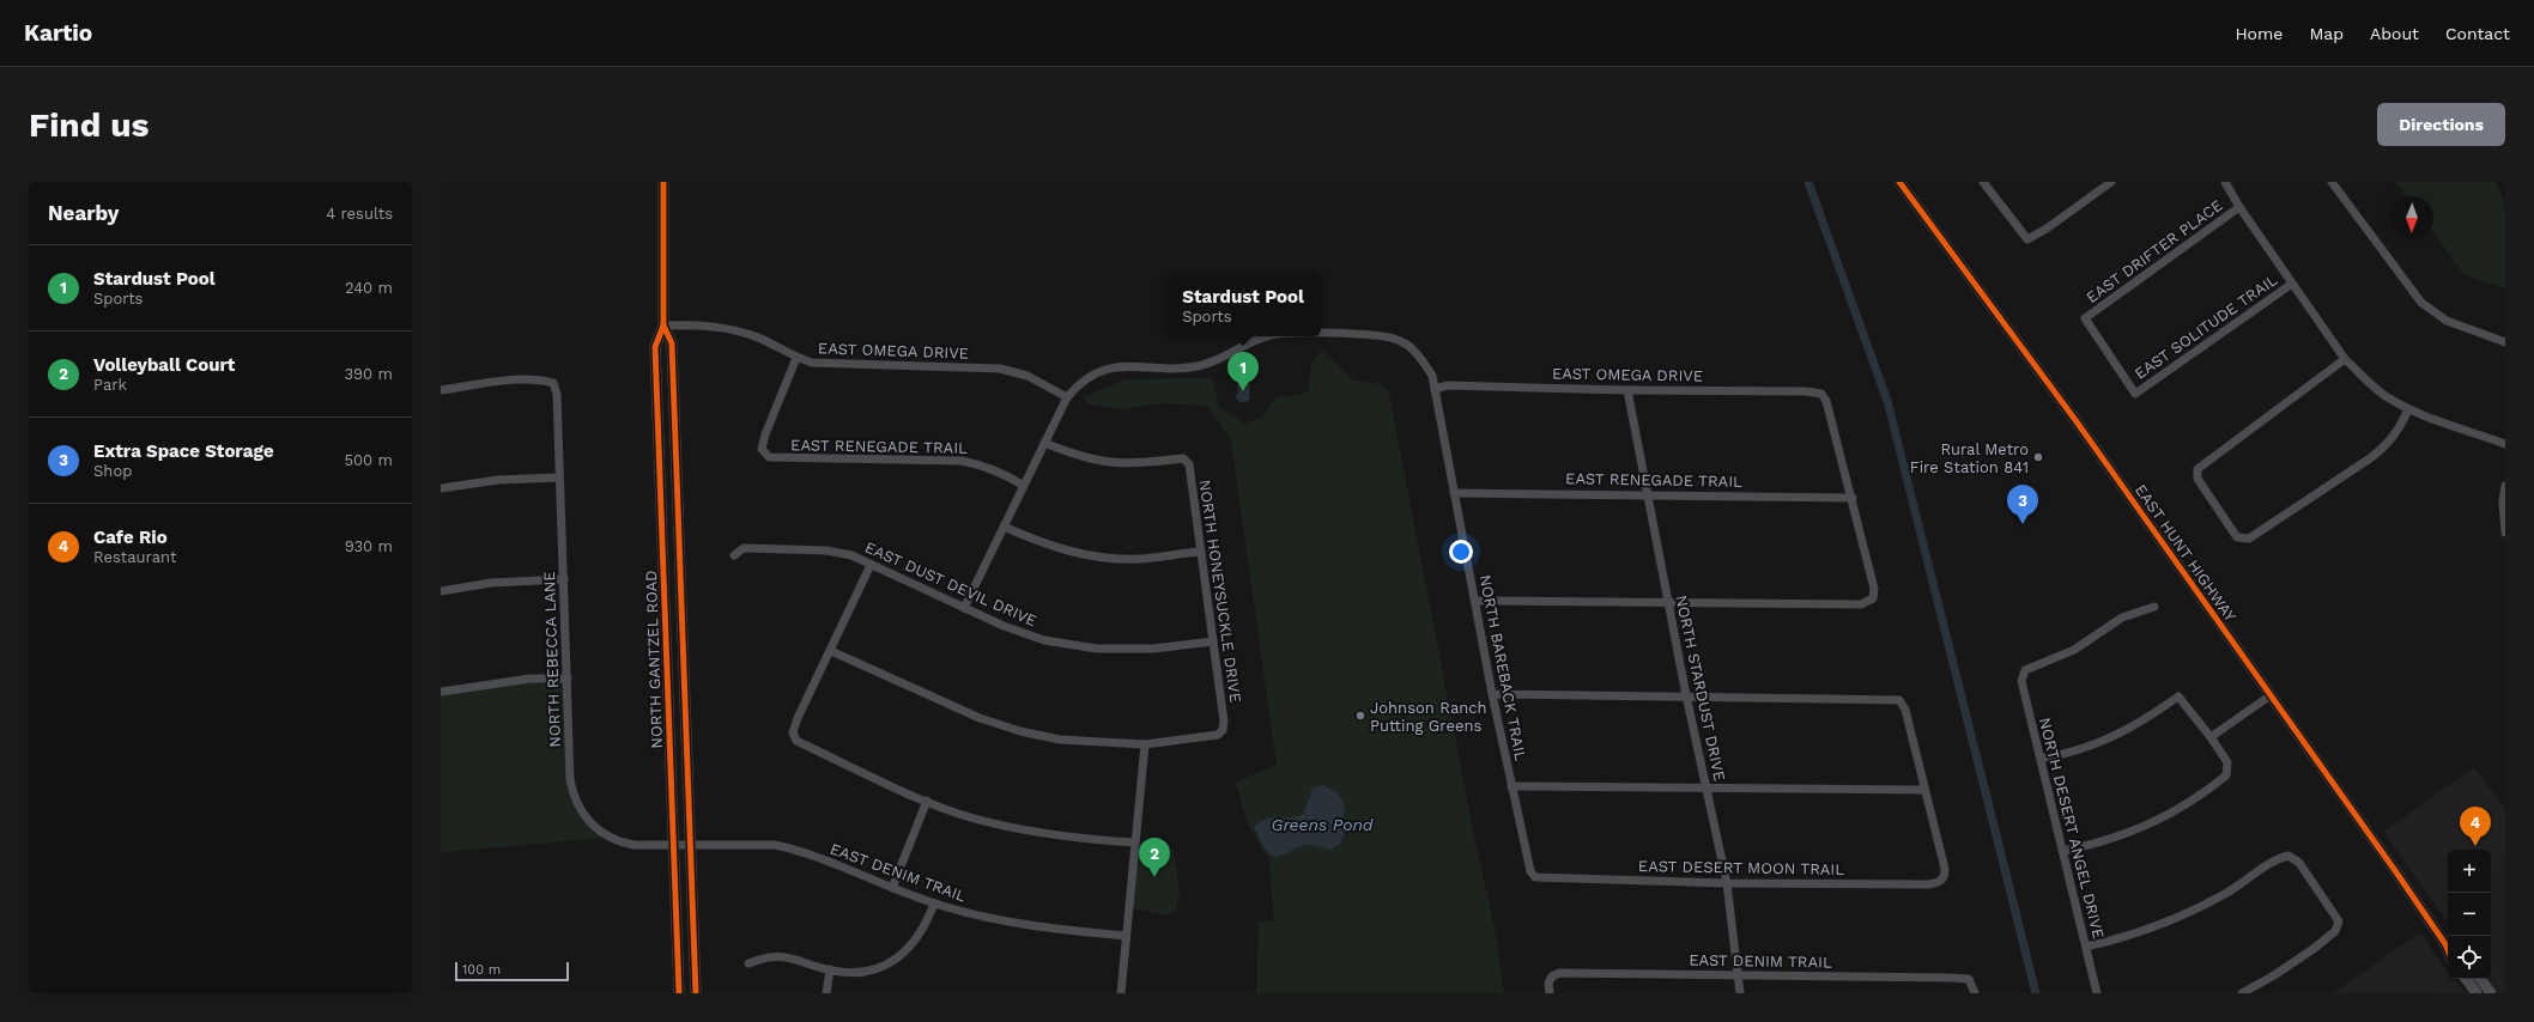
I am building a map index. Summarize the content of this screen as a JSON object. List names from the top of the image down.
{
  "streets": {
    "main road": ["EAST HUNT HIGHWAY", "NORTH GANTZEL ROAD"],
    "street": [
      "EAST DRIFTER PLACE",
      "EAST SOLITUDE TRAIL",
      "EAST OMEGA DRIVE",
      "EAST RENEGADE TRAIL",
      "EAST DUST DEVIL DRIVE",
      "NORTH HONEYSUCKLE DRIVE",
      "NORTH REBECCA LANE",
      "NORTH BAREBACK TRAIL",
      "NORTH STARDUST DRIVE",
      "NORTH DESERT ANGEL DRIVE",
      "EAST DESERT MOON TRAIL",
      "EAST DENIM TRAIL"
    ]
  },
  "crossings": [
    ["EAST DRIFTER PLACE", "EAST SOLITUDE TRAIL"],
    ["EAST OMEGA DRIVE", "EAST RENEGADE TRAIL"],
    ["EAST OMEGA DRIVE", "NORTH GANTZEL ROAD"],
    ["EAST OMEGA DRIVE", "NORTH BAREBACK TRAIL"],
    ["EAST OMEGA DRIVE", "NORTH STARDUST DRIVE"],
    ["EAST RENEGADE TRAIL", "NORTH BAREBACK TRAIL"],
    ["EAST RENEGADE TRAIL", "NORTH STARDUST DRIVE"],
    ["EAST DUST DEVIL DRIVE", "NORTH HONEYSUCKLE DRIVE"],
    ["EAST DUST DEVIL DRIVE", "NORTH BAREBACK TRAIL"],
    ["NORTH HONEYSUCKLE DRIVE", "NORTH BAREBACK TRAIL"],
    ["NORTH REBECCA LANE", "NORTH GANTZEL ROAD"],
    ["NORTH REBECCA LANE", "EAST DENIM TRAIL"],
    ["NORTH GANTZEL ROAD", "EAST DENIM TRAIL"],
    ["NORTH BAREBACK TRAIL", "EAST DESERT MOON TRAIL"],
    ["NORTH STARDUST DRIVE", "EAST DESERT MOON TRAIL"],
    ["NORTH STARDUST DRIVE", "EAST DENIM TRAIL"]
  ],
  "water": ["Greens Pond"],
  "places": ["Rural Metro Fire Station 841", "Johnson Ranch Putting Greens"],
  "scale_bar": "100 m",
  "north": "bottom",
  "page": {
    "header": "Kartio",
    "nav": [
      "Home",
      "Map",
      "About",
      "Contact"
    ],
    "buttons": "Directions",
    "title": "Find us",
    "heading": ["Nearby", "4 results"],
    "list": [
      {
        "mark": "1",
        "name": "Stardust Pool",
        "note": "Sports",
        "value": "240 m"
      },
      {
        "mark": "2",
        "name": "Volleyball Court",
        "note": "Park",
        "value": "390 m"
      },
      {
        "mark": "3",
        "name": "Extra Space Storage",
        "note": "Shop",
        "value": "500 m"
      },
      {
        "mark": "4",
        "name": "Cafe Rio",
        "note": "Restaurant",
        "value": "930 m"
      }
    ],
    "popup": ["Stardust Pool", "Sports"],
    "pins": [
      "1",
      "3",
      "4",
      "2"
    ],
    "map_buttons": ["+", "−"],
    "scale": "100 m"
  }
}
